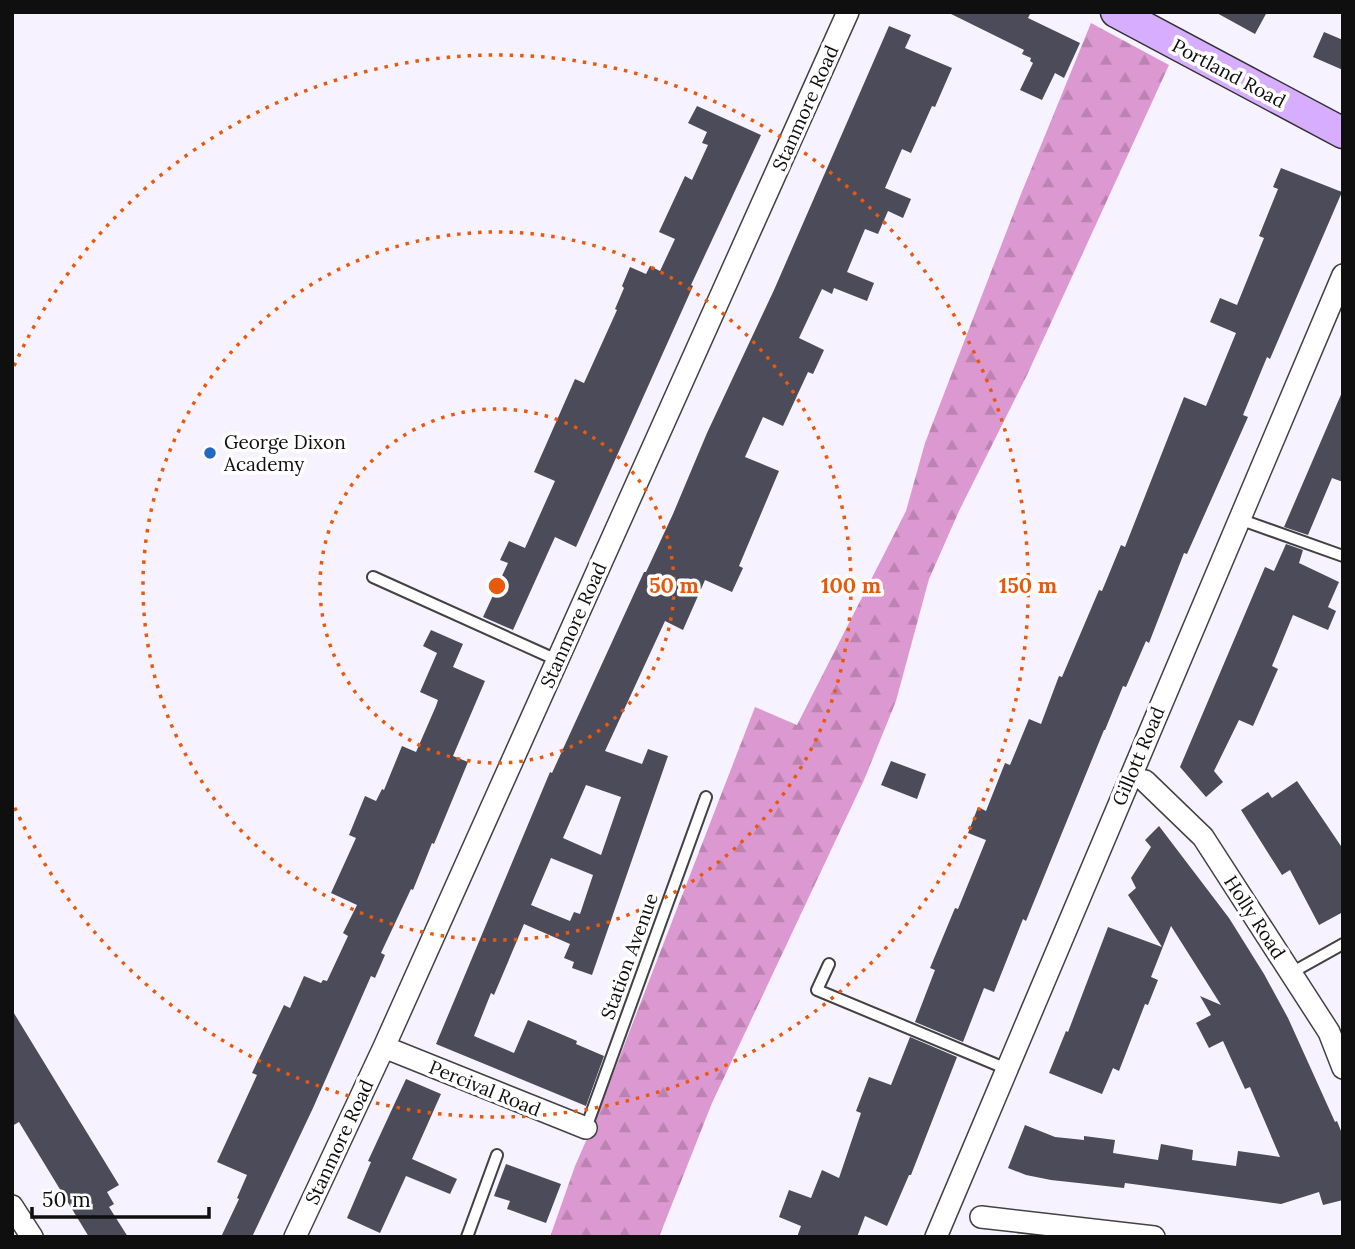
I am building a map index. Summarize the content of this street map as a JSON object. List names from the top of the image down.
{
  "streets": {
    "main road": ["Portland Road"],
    "street": [
      "Stanmore Road",
      "Gillott Road",
      "Holly Road",
      "Percival Road"
    ],
    "lane": ["Station Avenue"]
  },
  "crossings": [
    ["Stanmore Road", "Percival Road"],
    ["Station Avenue", "Percival Road"]
  ],
  "places": ["George Dixon Academy"],
  "scale_bar": "50 m",
  "rings": ["50 m", "100 m", "150 m"]
}
